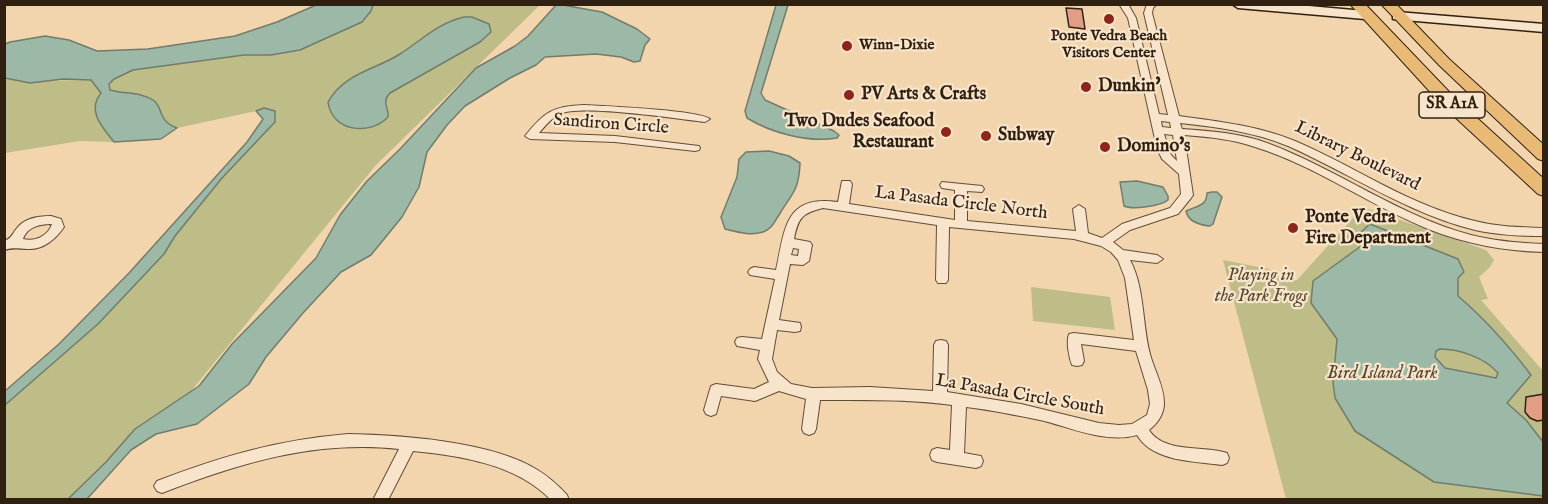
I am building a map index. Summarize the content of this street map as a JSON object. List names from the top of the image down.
{
  "streets": {
    "main road": ["SR A1A"],
    "street": [
      "Sandiron Circle",
      "Library Boulevard",
      "La Pasada Circle North",
      "La Pasada Circle South"
    ]
  },
  "parks": ["Playing in the Park Frogs", "Bird Island Park"],
  "places": [
    "Ponte Vedra Beach Visitors Center",
    "Winn-Dixie",
    "Dunkin'",
    "PV Arts & Crafts",
    "Two Dudes Seafood Restaurant",
    "Subway",
    "Domino's",
    "Ponte Vedra Fire Department"
  ]
}
